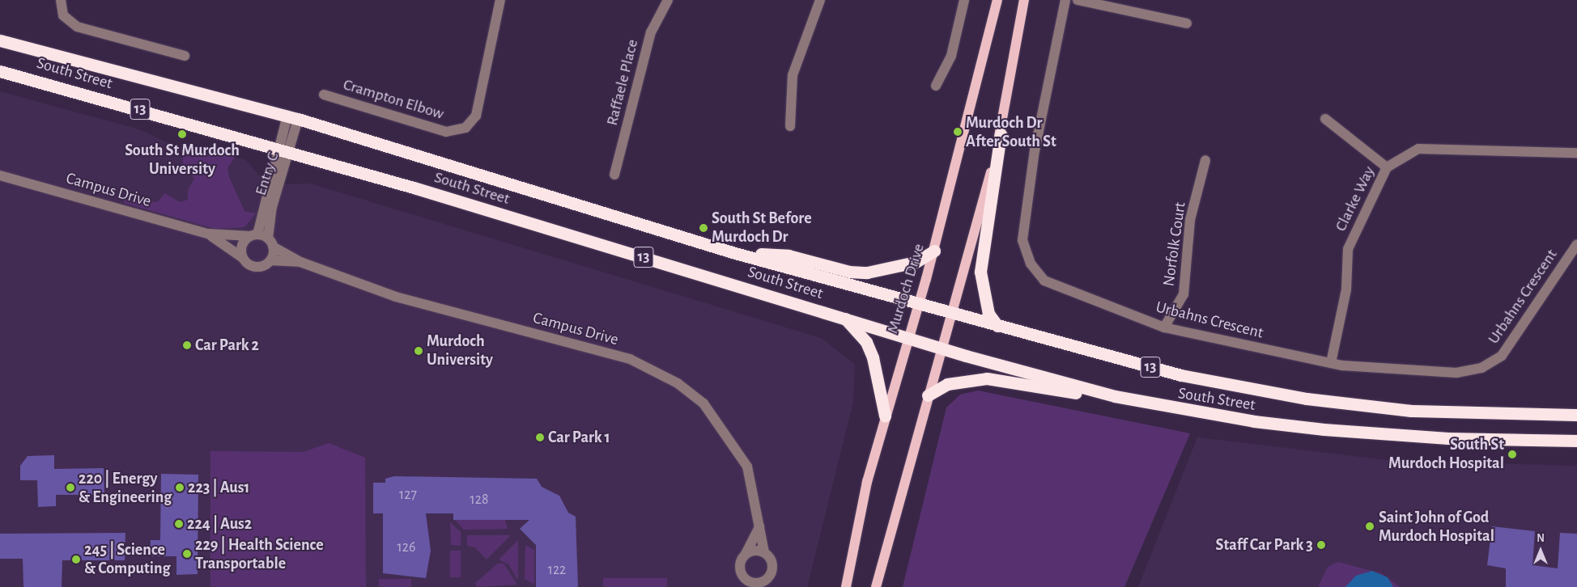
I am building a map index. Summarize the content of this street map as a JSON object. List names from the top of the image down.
{
  "streets": {
    "highway": ["South Street", "13"],
    "main road": ["Murdoch Drive"],
    "street": [
      "Raffaele Place",
      "Crampton Elbow",
      "Entry C",
      "Campus Drive",
      "Clarke Way",
      "Norfolk Court",
      "Urbahns Crescent"
    ]
  },
  "crossings": [
    ["South Street", "Entry C"],
    ["South Street", "Murdoch Drive"],
    ["Entry C", "Campus Drive"],
    ["Clarke Way", "Urbahns Crescent"],
    ["Norfolk Court", "Urbahns Crescent"]
  ],
  "places": [
    "Murdoch Dr After South St",
    "South St Murdoch University",
    "South St Before Murdoch Dr",
    "Car Park 2",
    "Murdoch University",
    "Car Park 1",
    "South St Murdoch Hospital",
    "220 | Energy & Engineering",
    "223 | Aus1",
    "224 | Aus2",
    "Saint John of God Murdoch Hospital",
    "Staff Car Park 3",
    "229 | Health Science Transportable",
    "245 | Science & Computing"
  ],
  "house_numbers": [
    "127",
    "128",
    "126",
    "122"
  ],
  "north": "top"
}
